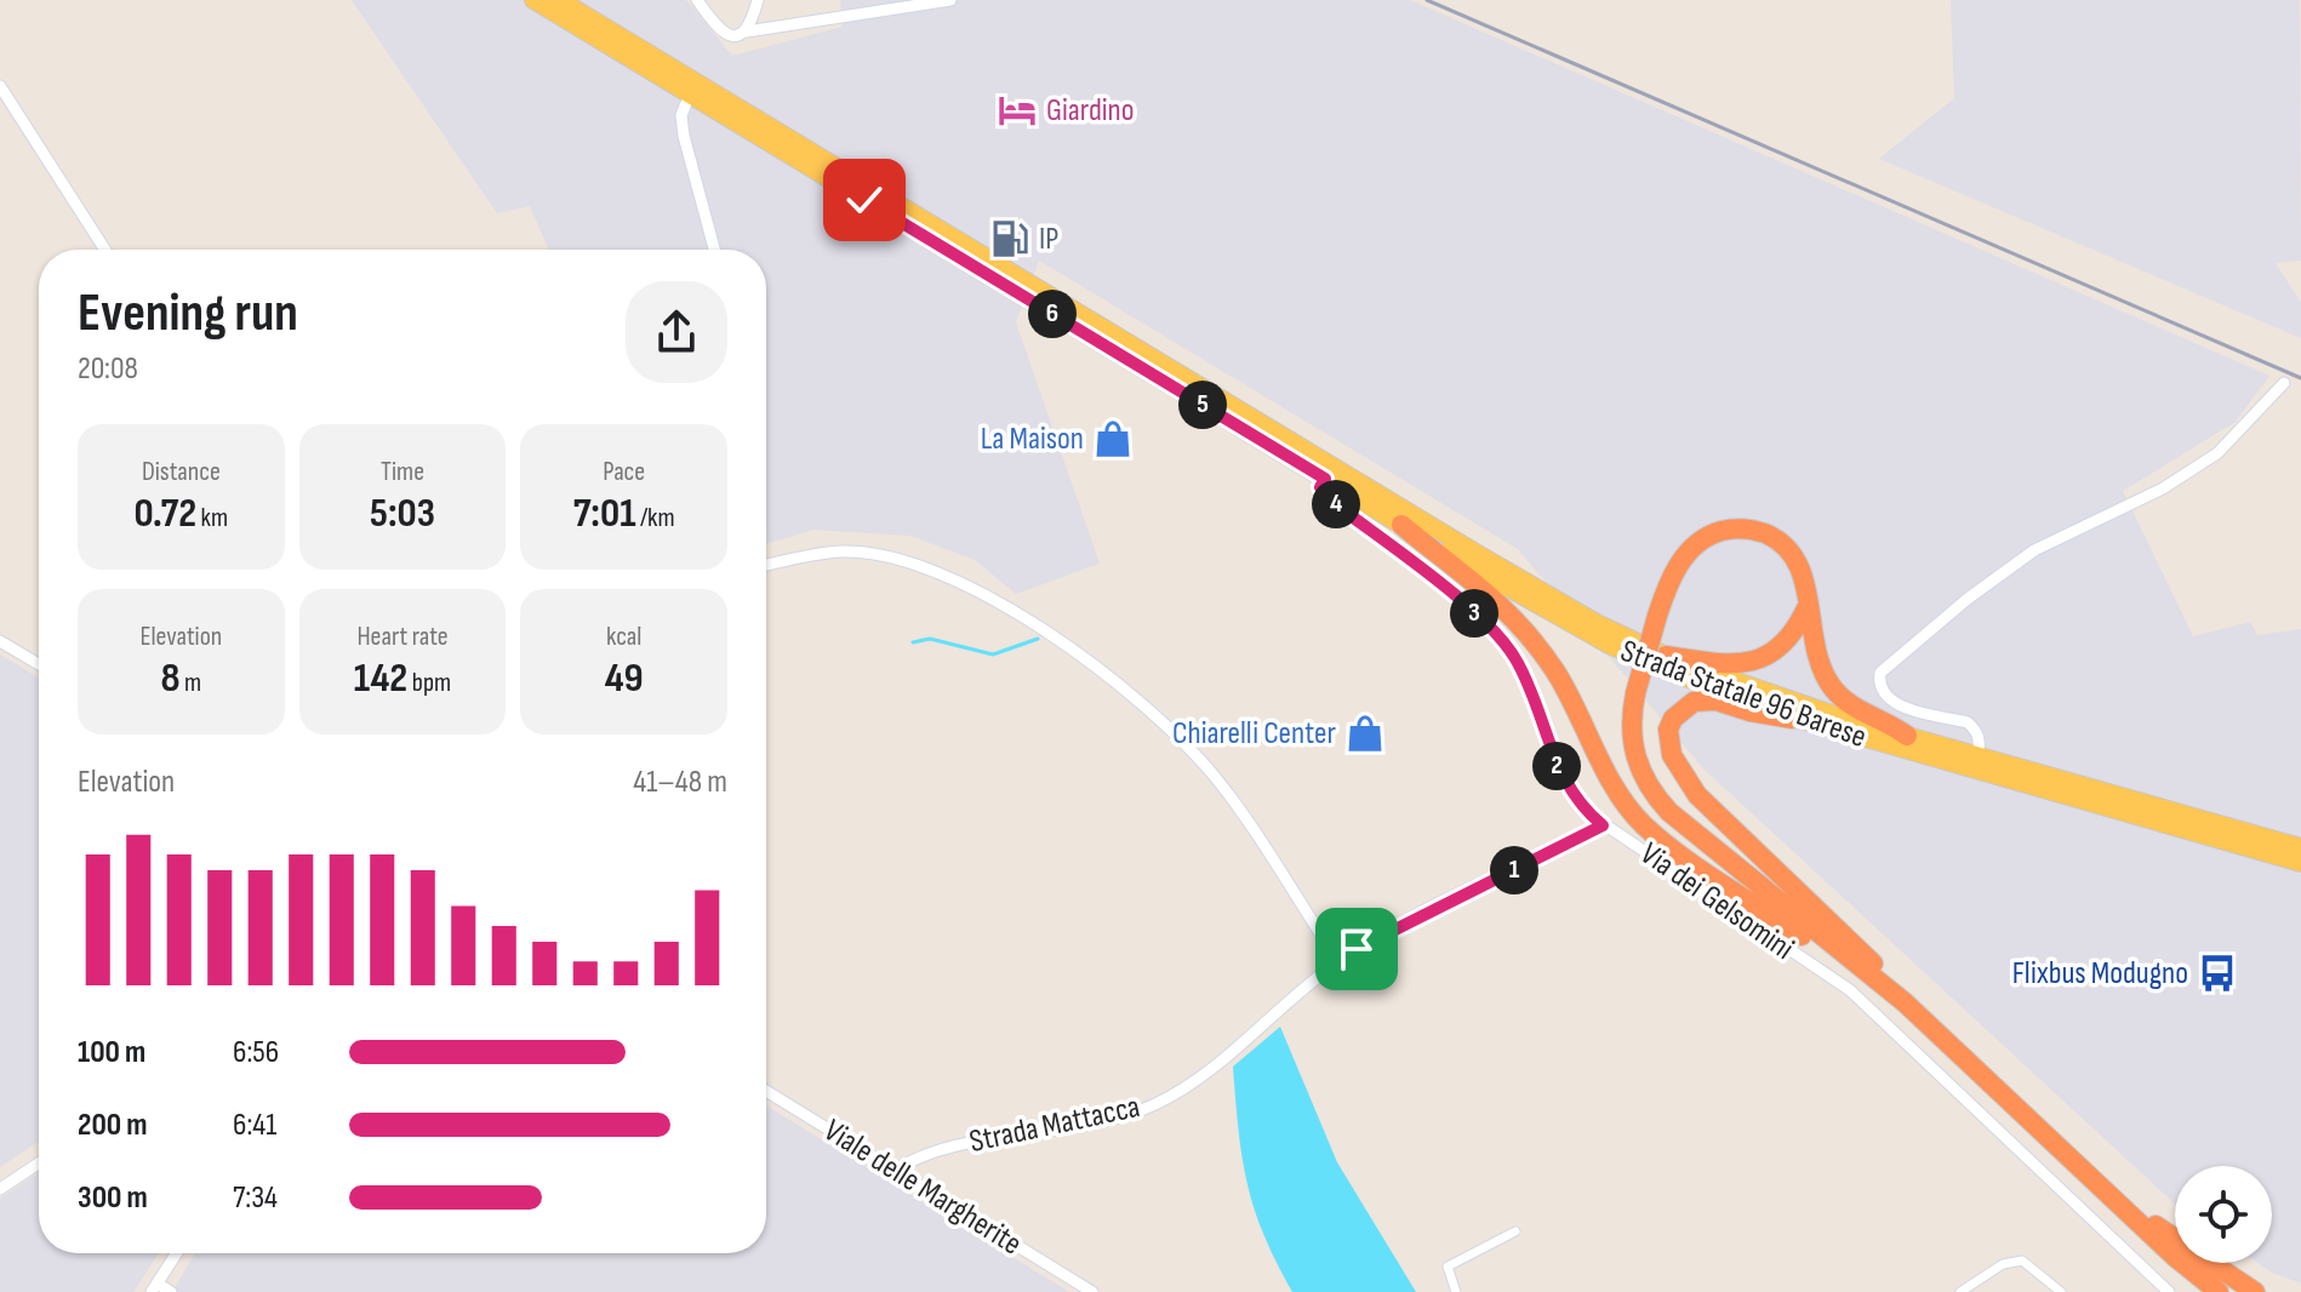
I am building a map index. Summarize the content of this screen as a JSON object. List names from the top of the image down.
{
  "streets": {
    "main road": ["Strada Statale 96 Barese"],
    "street": ["Via dei Gelsomini", "Strada Mattacca", "Viale delle Margherite"]
  },
  "crossings": [
    ["Strada Statale 96 Barese", "Via dei Gelsomini"],
    ["Via dei Gelsomini", "Strada Mattacca"],
    ["Strada Mattacca", "Viale delle Margherite"]
  ],
  "places": {
    "hotel": ["Giardino"],
    "fuel station": ["IP"],
    "shop": ["La Maison", "Chiarelli Center"],
    "bus stop": ["Flixbus Modugno"]
  },
  "page": {
    "heading": ["Evening run", "20:08"],
    "pins": [
      "6",
      "5",
      "4",
      "3",
      "2",
      "1"
    ],
    "stats": [
      ["Distance", "0.72 km"],
      ["Time", "5:03"],
      ["Pace", "7:01 /km"],
      ["Elevation", "8 m"],
      ["Heart rate", "142 bpm"],
      ["kcal", "49"]
    ],
    "chart": ["Elevation", "41–48 m"],
    "list": [
      {
        "name": "100 m",
        "note": "6:56"
      },
      {
        "name": "200 m",
        "note": "6:41"
      },
      {
        "name": "300 m",
        "note": "7:34"
      }
    ]
  }
}
